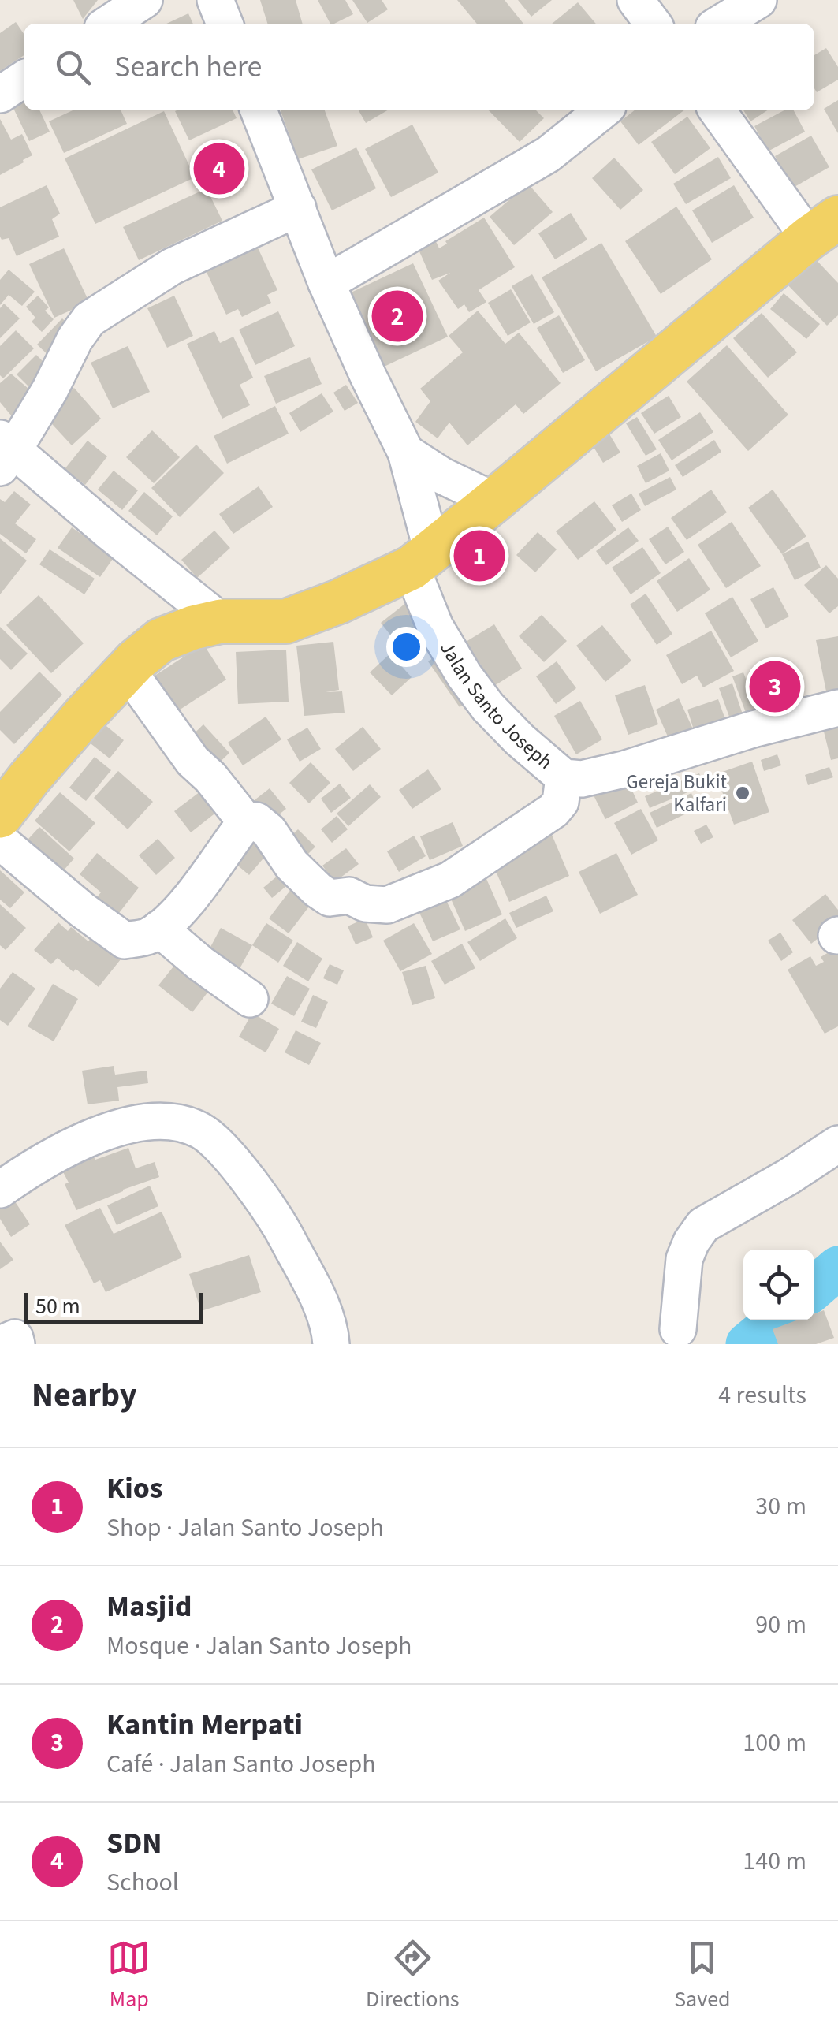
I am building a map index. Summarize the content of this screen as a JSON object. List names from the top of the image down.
{
  "streets": {
    "street": ["Jalan Santo Joseph"]
  },
  "places": ["Gereja Bukit Kalfari"],
  "scale_bar": "50 m",
  "page": {
    "search": "Search here",
    "pins": [
      "4",
      "2",
      "1",
      "3"
    ],
    "scale": "50 m",
    "heading": ["Nearby", "4 results"],
    "list": [
      {
        "mark": "1",
        "name": "Kios",
        "note": "Shop · Jalan Santo Joseph",
        "value": "30 m"
      },
      {
        "mark": "2",
        "name": "Masjid",
        "note": "Mosque · Jalan Santo Joseph",
        "value": "90 m"
      },
      {
        "mark": "3",
        "name": "Kantin Merpati",
        "note": "Café · Jalan Santo Joseph",
        "value": "100 m"
      },
      {
        "mark": "4",
        "name": "SDN",
        "note": "School",
        "value": "140 m"
      }
    ],
    "nav": ["Map", "Directions", "Saved"]
  }
}
